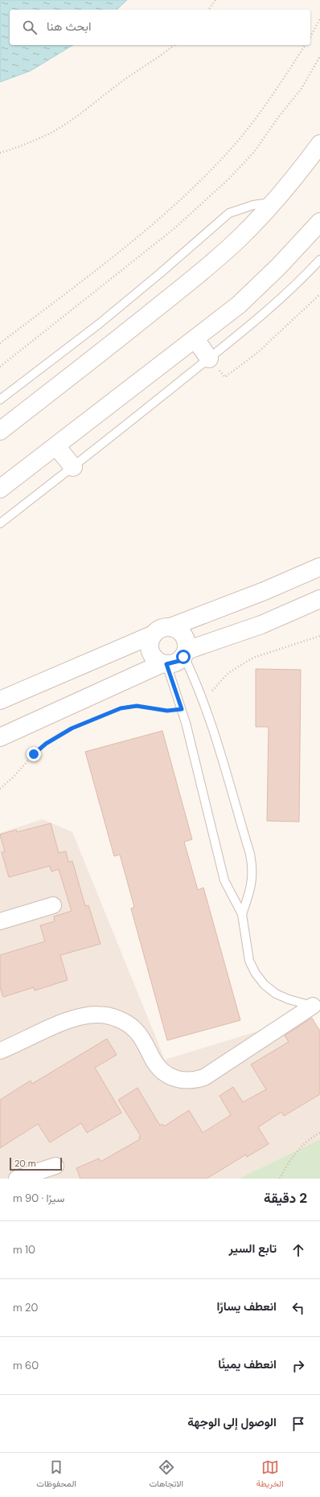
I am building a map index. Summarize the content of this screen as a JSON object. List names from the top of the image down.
{
  "scale_bar": "20 m",
  "page": {
    "search": "ابحث هنا",
    "scale": "20 m",
    "heading": ["2 دقيقة", "سيرًا · 90 m"],
    "list": [
      ["تابع السير", "10 m"],
      ["انعطف يسارًا", "20 m"],
      ["انعطف يمينًا", "60 m"],
      "الوصول إلى الوجهة"
    ],
    "nav": ["الخريطة", "الاتجاهات", "المحفوظات"]
  }
}
